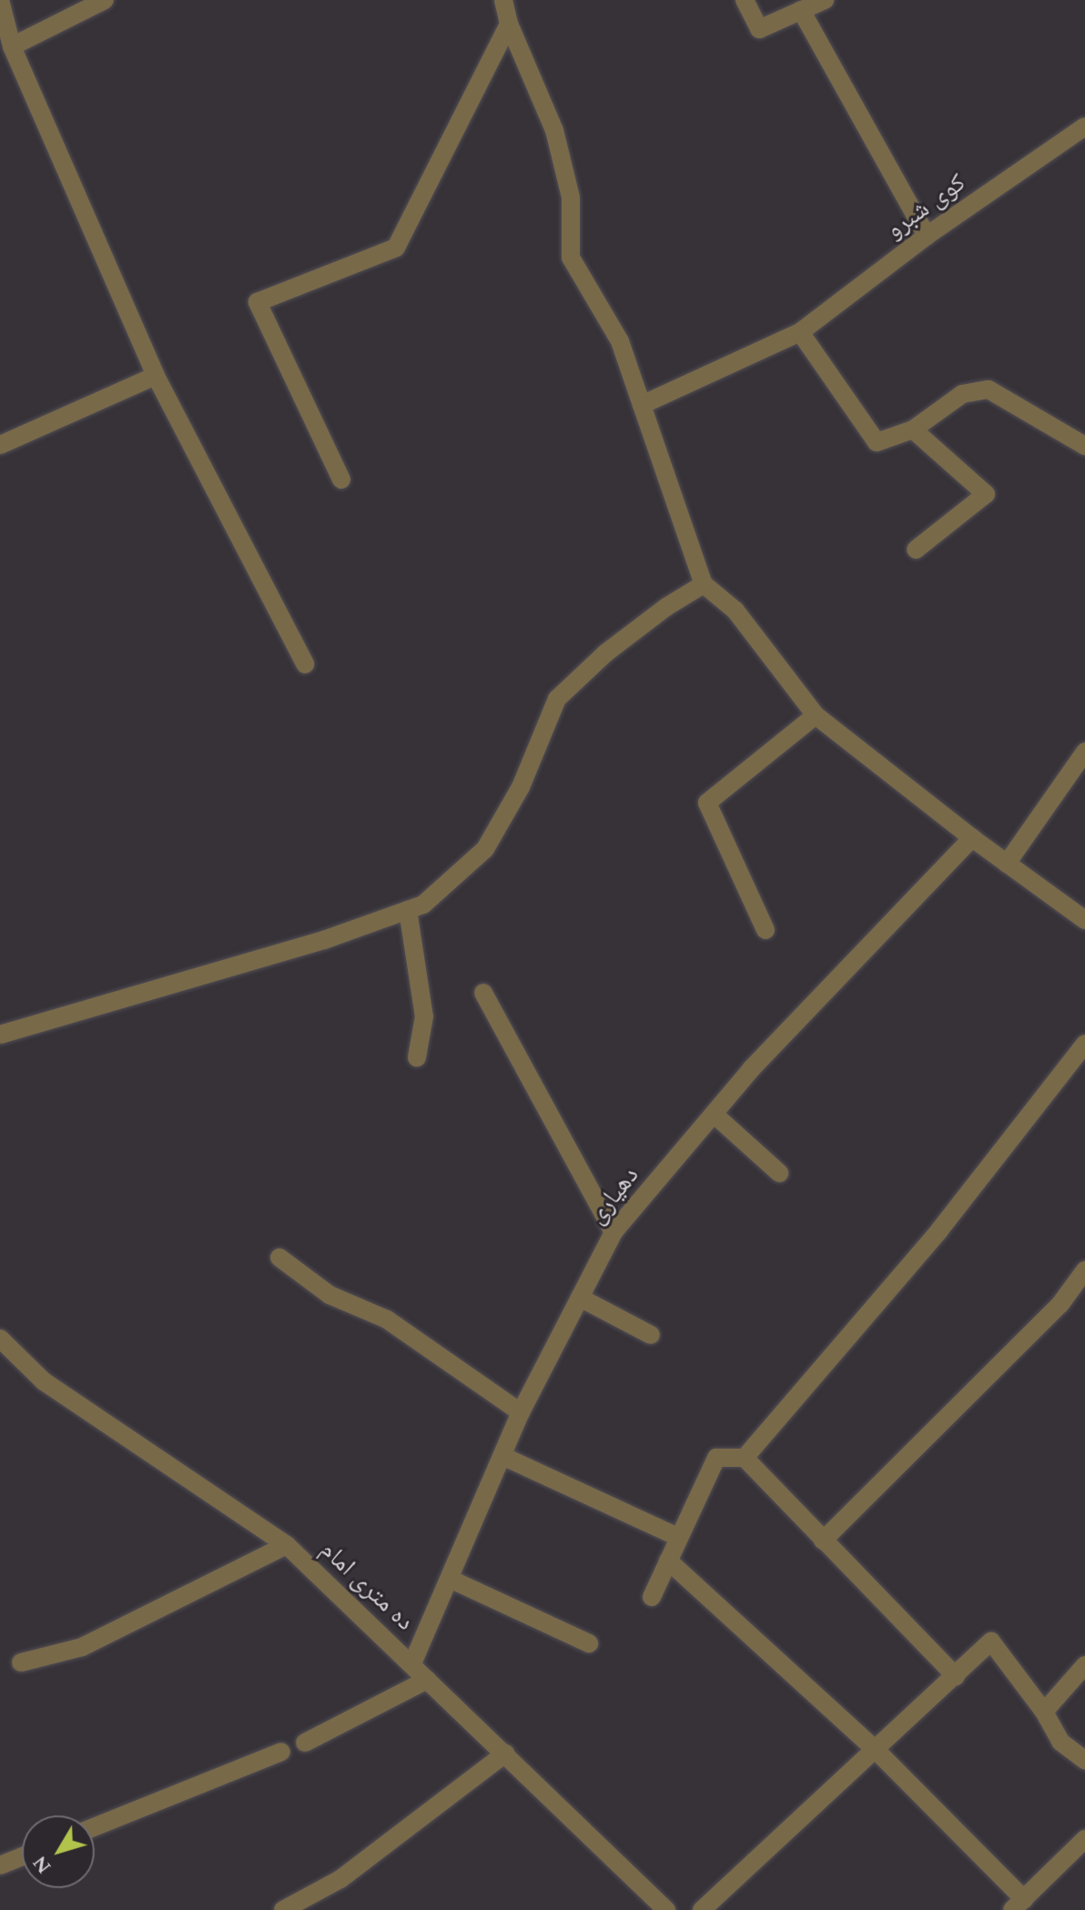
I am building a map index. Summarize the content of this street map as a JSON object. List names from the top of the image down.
{
  "streets": {
    "street": ["کوی شبرو", "دهیاری", "ده متری امام"]
  },
  "crossings": [
    ["دهیاری", "ده متری امام"]
  ],
  "north": "bottom left"
}
